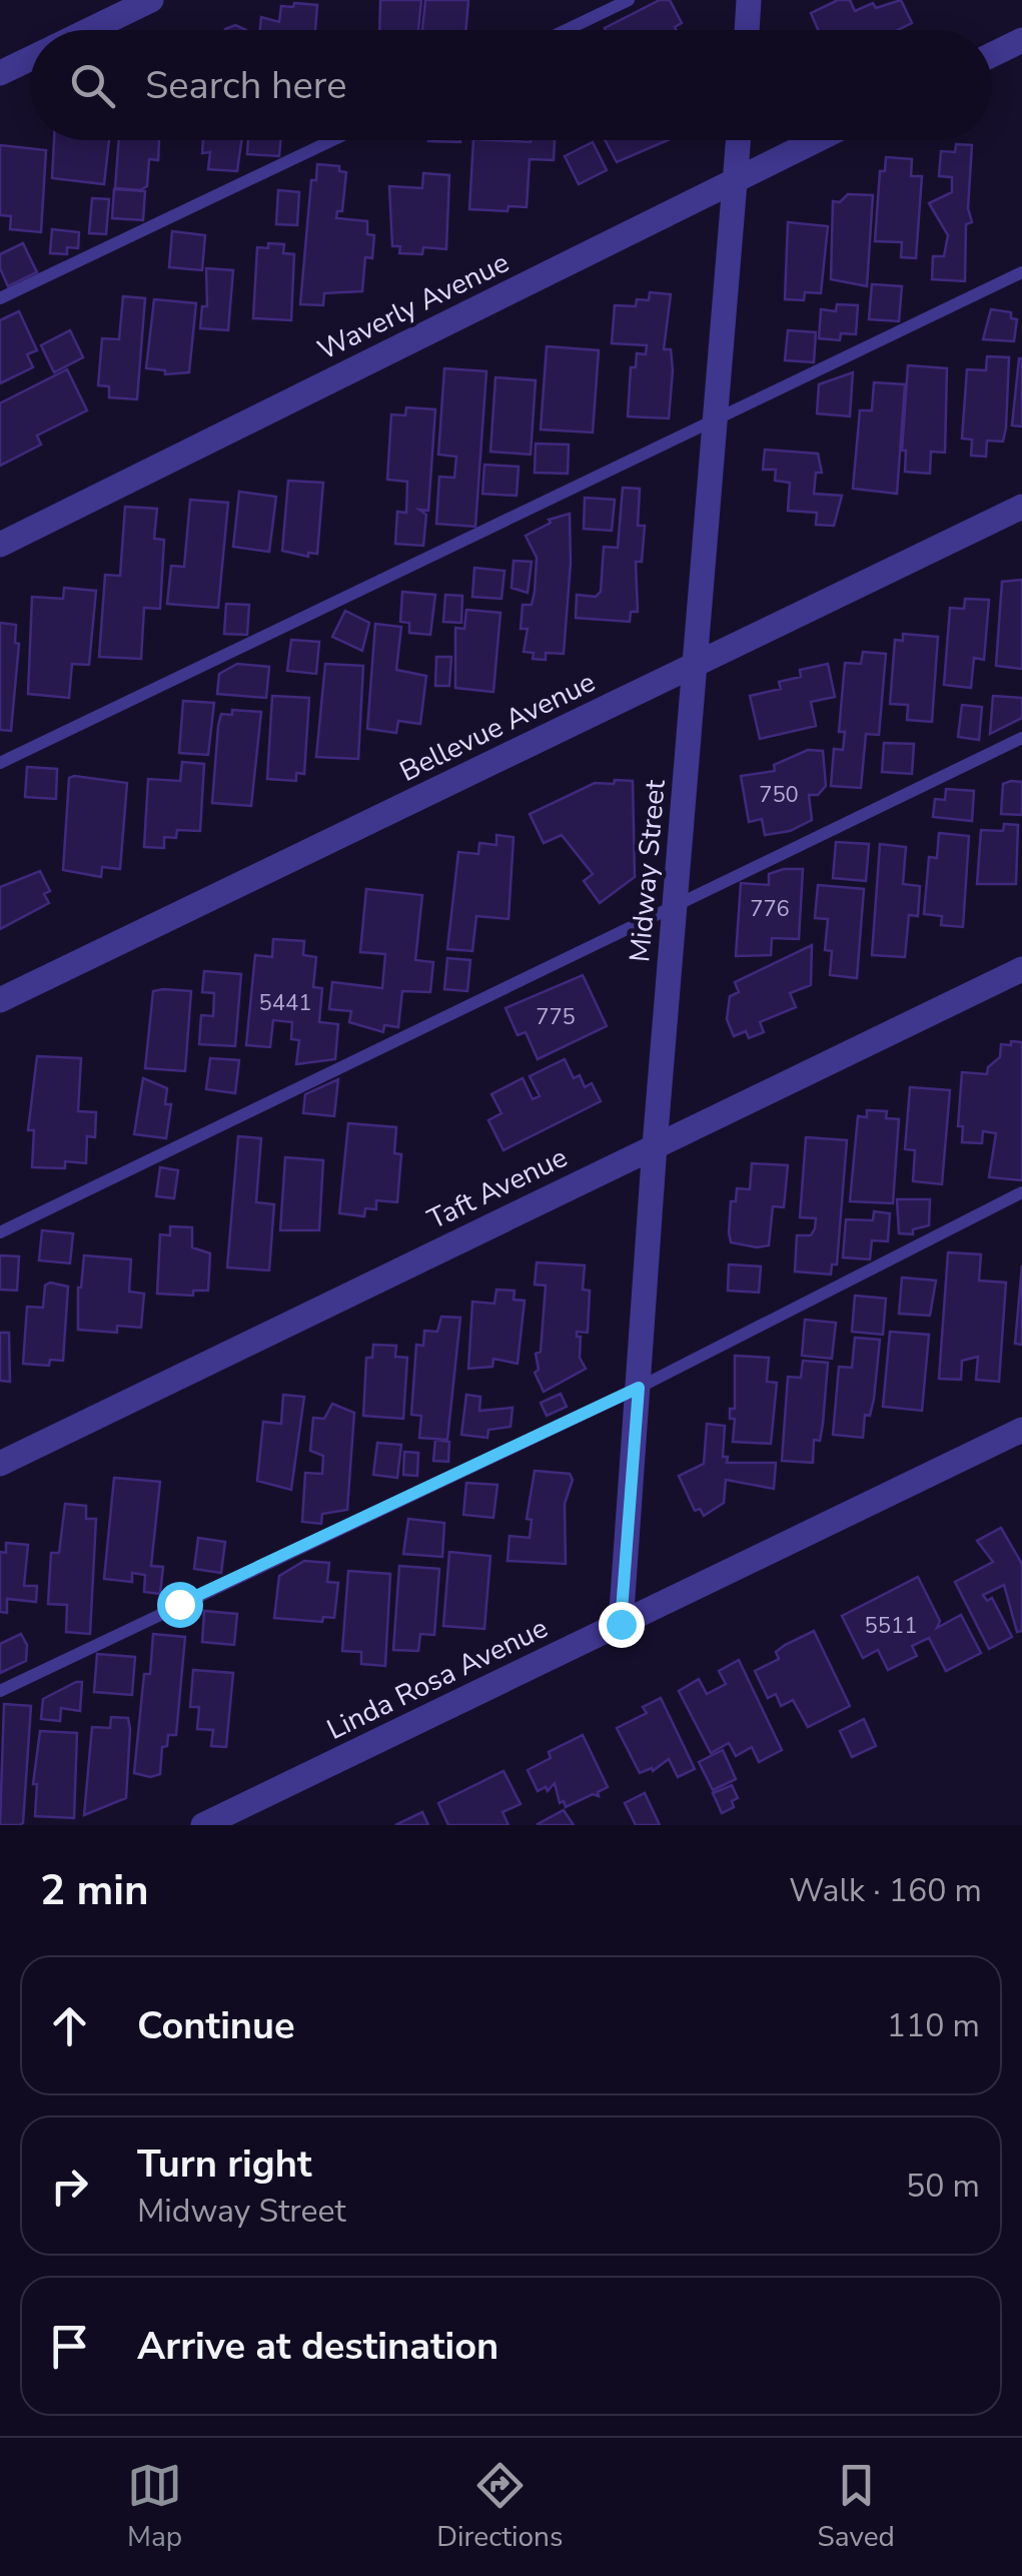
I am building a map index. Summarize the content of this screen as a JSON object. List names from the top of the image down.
{
  "streets": {
    "street": [
      "Waverly Avenue",
      "Bellevue Avenue",
      "Midway Street",
      "Taft Avenue",
      "Linda Rosa Avenue"
    ]
  },
  "crossings": [
    ["Waverly Avenue", "Midway Street"],
    ["Bellevue Avenue", "Midway Street"],
    ["Midway Street", "Taft Avenue"],
    ["Midway Street", "Linda Rosa Avenue"]
  ],
  "house_numbers": [
    "750",
    "776",
    "5441",
    "775",
    "5511"
  ],
  "page": {
    "search": "Search here",
    "heading": ["2 min", "Walk · 160 m"],
    "list": [
      ["Continue", "110 m"],
      ["Turn right", "Midway Street", "50 m"],
      "Arrive at destination"
    ],
    "nav": ["Map", "Directions", "Saved"]
  }
}
